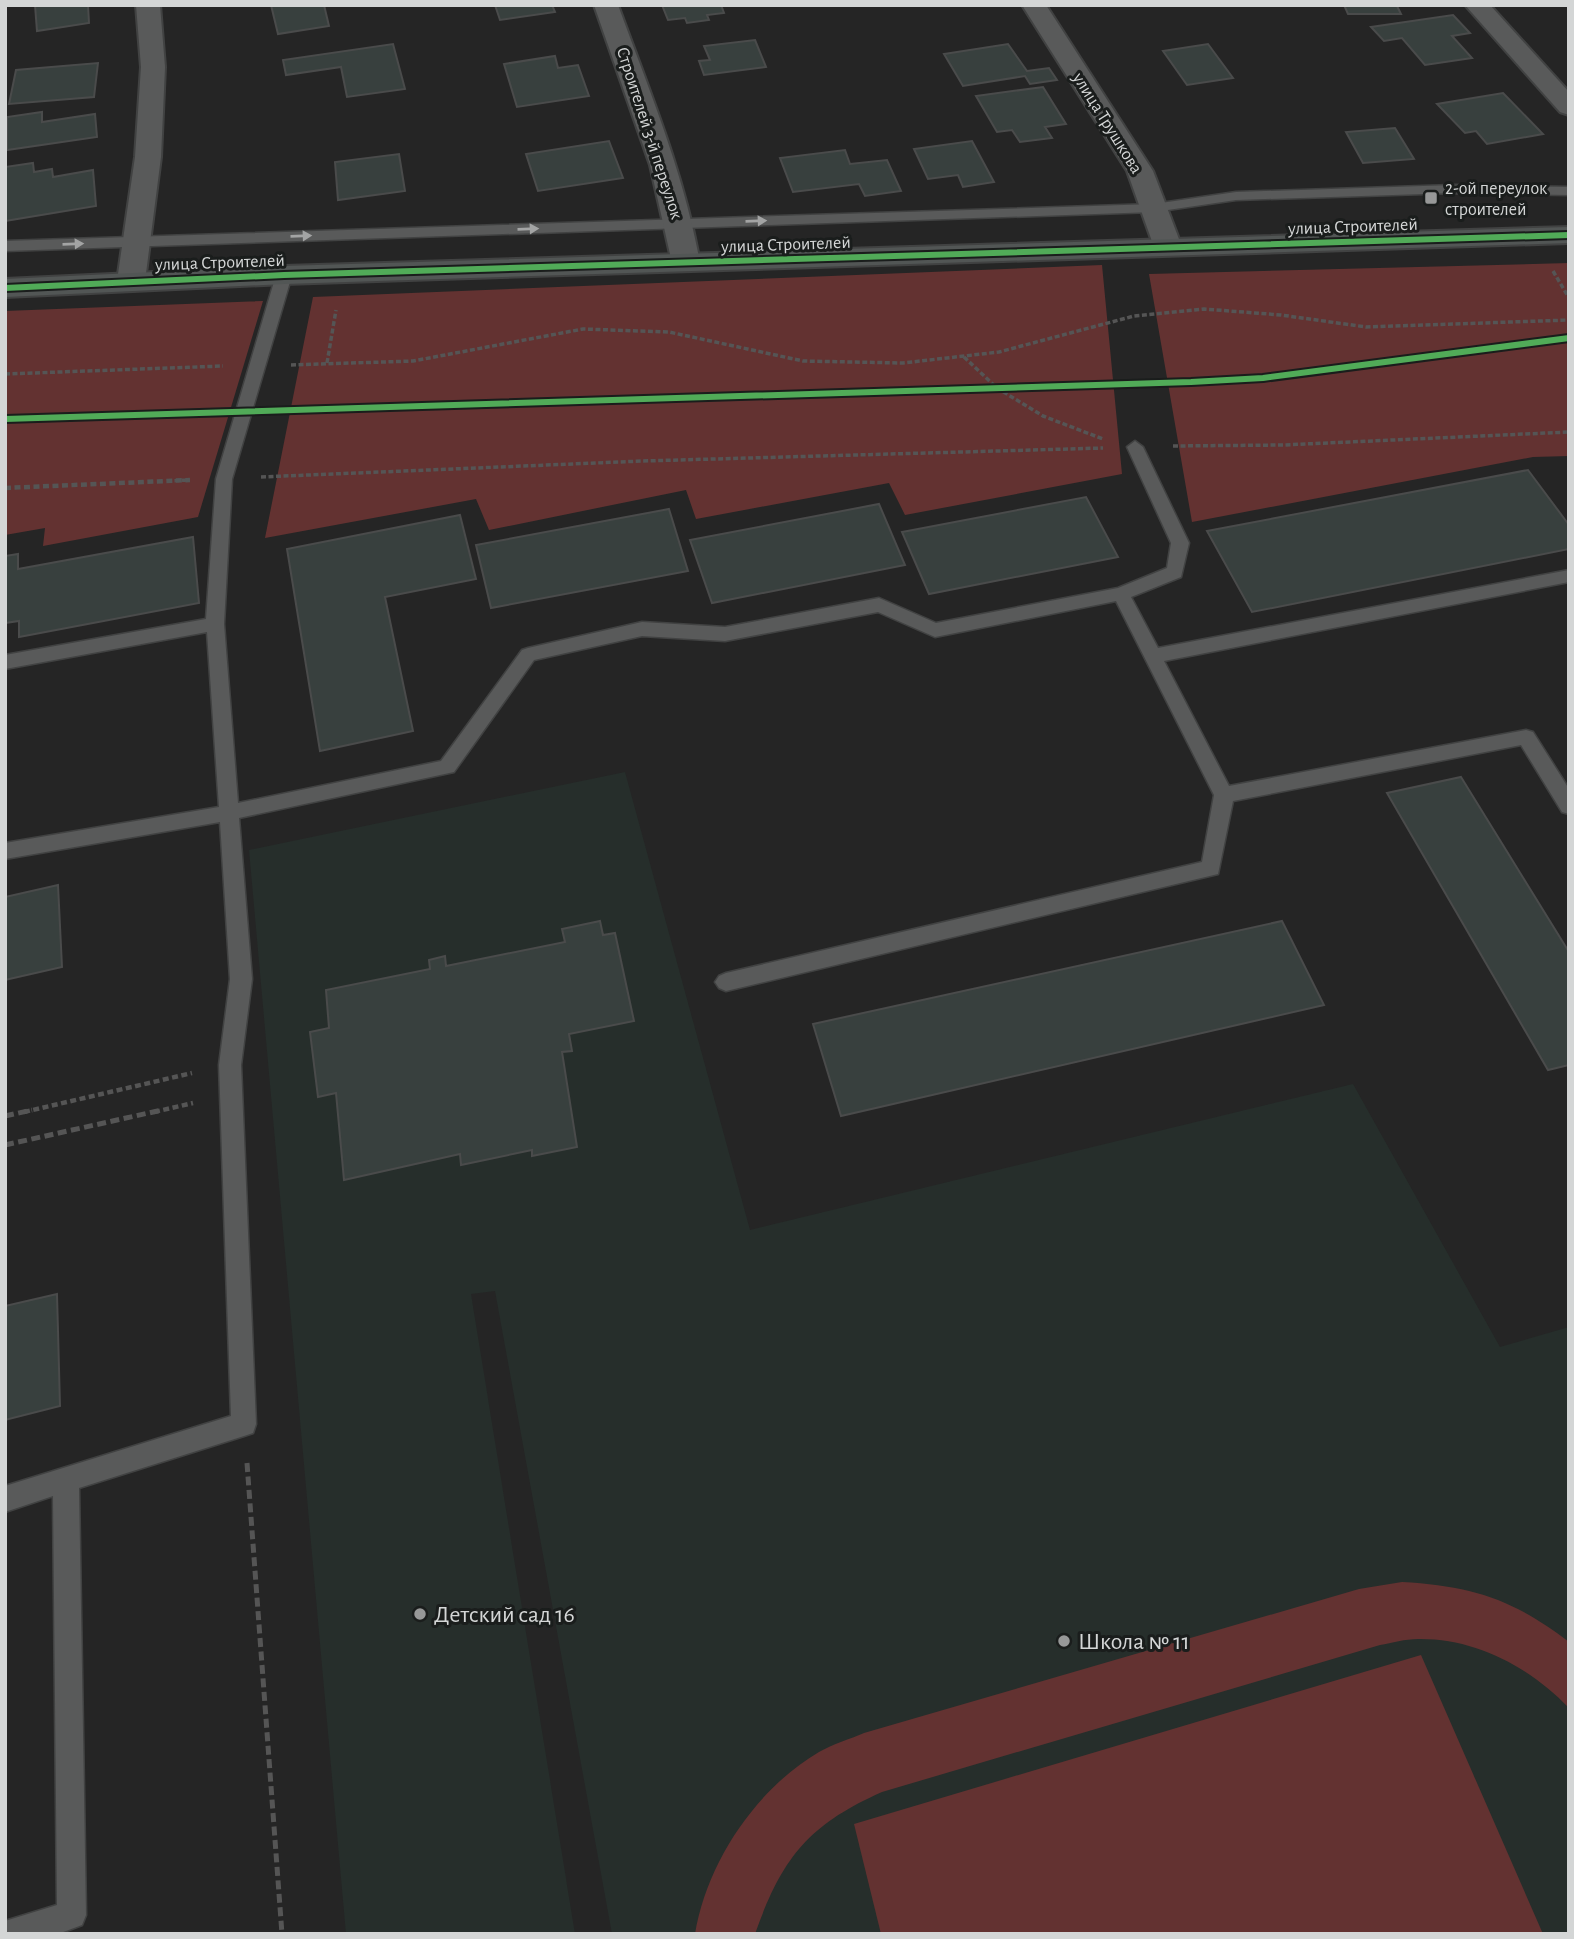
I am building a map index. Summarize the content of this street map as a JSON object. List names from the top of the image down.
{
  "streets": {
    "street": ["улица Трушкова", "Строителей 3-й переулок", "улица Строителей"]
  },
  "crossings": [
    ["улица Трушкова", "улица Строителей"],
    ["Строителей 3-й переулок", "улица Строителей"]
  ],
  "places": {
    "transit": ["2-ой переулок строителей"],
    "other": ["Детский сад 16", "Школа № 11"]
  }
}
